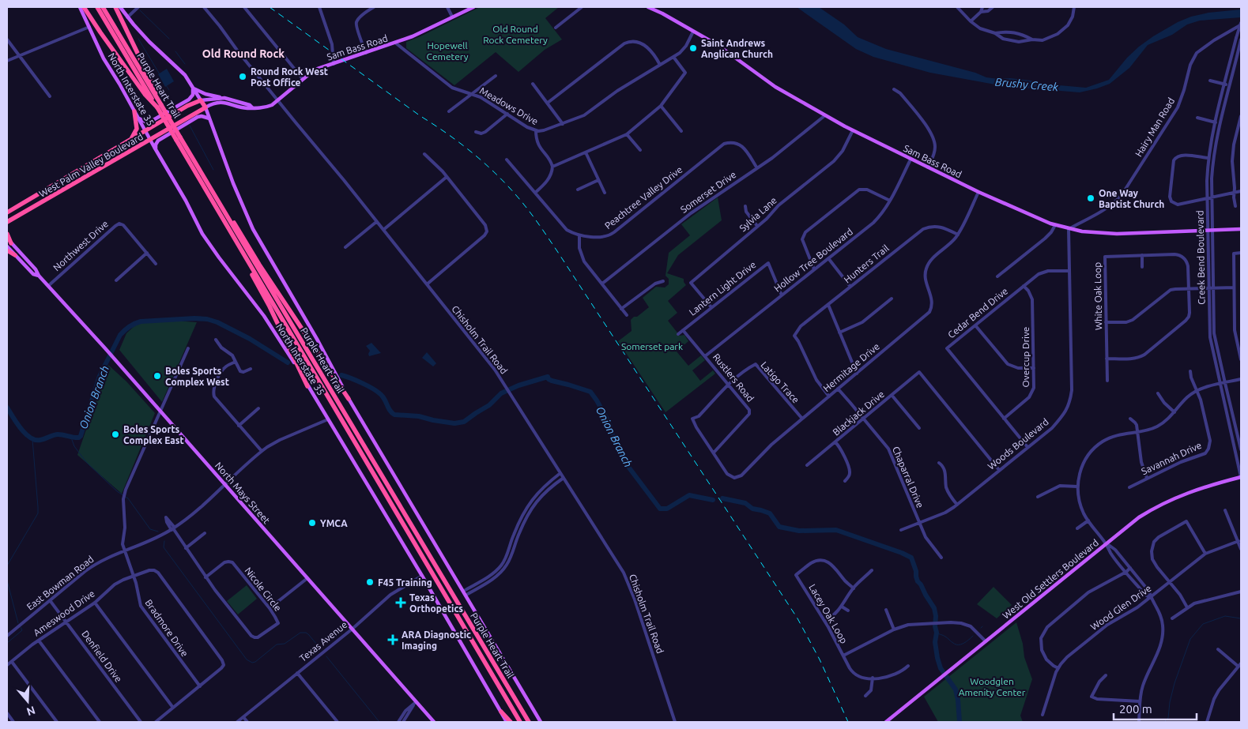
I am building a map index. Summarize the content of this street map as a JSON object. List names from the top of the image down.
{
  "streets": {
    "highway": ["Purple Heart Trail", "West Palm Valley Boulevard"],
    "main road": [
      "Sam Bass Road",
      "North Interstate 35",
      "North Mays Street",
      "West Old Settlers Boulevard"
    ],
    "street": [
      "Meadows Drive",
      "Hairy Man Road",
      "Somerset Drive",
      "Peachtree Valley Drive",
      "Sylvia Lane",
      "Northwest Drive",
      "Creek Bend Boulevard",
      "Hollow Tree Boulevard",
      "Hunters Trail",
      "Lantern Light Drive",
      "White Oak Loop",
      "Cedar Bend Drive",
      "Chisholm Trail Road",
      "Overcup Drive",
      "Hermitage Drive",
      "Rustlers Road",
      "Latigo Trace",
      "Blackjack Drive",
      "Woods Boulevard",
      "Savannah Drive",
      "Chaparral Drive",
      "East Bowman Road",
      "Nicole Circle",
      "Wood Glen Drive",
      "Ameswood Drive",
      "Lacey Oak Loop",
      "Bradmore Drive",
      "Texas Avenue",
      "Denfield Drive"
    ]
  },
  "crossings": [
    ["Sam Bass Road", "Meadows Drive"],
    ["Sam Bass Road", "Hairy Man Road"],
    ["Sam Bass Road", "West Palm Valley Boulevard"],
    ["Sam Bass Road", "Somerset Drive"],
    ["Sam Bass Road", "Sylvia Lane"],
    ["Sam Bass Road", "Creek Bend Boulevard"],
    ["Sam Bass Road", "Hollow Tree Boulevard"],
    ["Sam Bass Road", "Chisholm Trail Road"],
    ["Sam Bass Road", "Hermitage Drive"],
    ["Sam Bass Road", "Woods Boulevard"],
    ["North Interstate 35", "West Palm Valley Boulevard"],
    ["North Interstate 35", "East Bowman Road"],
    ["North Interstate 35", "Texas Avenue"],
    ["Hairy Man Road", "Creek Bend Boulevard"],
    ["Hairy Man Road", "Woods Boulevard"],
    ["Somerset Drive", "Peachtree Valley Drive"],
    ["Sylvia Lane", "Lantern Light Drive"],
    ["Northwest Drive", "North Mays Street"],
    ["Creek Bend Boulevard", "West Old Settlers Boulevard"],
    ["Hollow Tree Boulevard", "Lantern Light Drive"],
    ["Hollow Tree Boulevard", "Rustlers Road"],
    ["Hunters Trail", "Hermitage Drive"],
    ["Lantern Light Drive", "Rustlers Road"],
    ["Cedar Bend Drive", "Overcup Drive"],
    ["Cedar Bend Drive", "Woods Boulevard"],
    ["Hermitage Drive", "Rustlers Road"],
    ["Hermitage Drive", "Latigo Trace"],
    ["Hermitage Drive", "Chaparral Drive"],
    ["Rustlers Road", "Latigo Trace"],
    ["Blackjack Drive", "Woods Boulevard"],
    ["Blackjack Drive", "Chaparral Drive"],
    ["Woods Boulevard", "Chaparral Drive"],
    ["North Mays Street", "East Bowman Road"],
    ["North Mays Street", "Bradmore Drive"],
    ["North Mays Street", "Texas Avenue"],
    ["East Bowman Road", "Nicole Circle"],
    ["East Bowman Road", "Bradmore Drive"],
    ["East Bowman Road", "Denfield Drive"],
    ["Ameswood Drive", "Bradmore Drive"],
    ["Ameswood Drive", "Denfield Drive"]
  ],
  "districts": ["Old Round Rock"],
  "water": ["Brushy Creek", "Onion Branch"],
  "parks": [
    "Old Round Rock Cemetery",
    "Hopewell Cemetery",
    "Somerset park",
    "Woodglen Amenity Center"
  ],
  "places": {
    "other": [
      "Saint Andrews Anglican Church",
      "Round Rock West Post Office",
      "One Way Baptist Church",
      "Boles Sports Complex West",
      "Boles Sports Complex East",
      "YMCA",
      "F45 Training"
    ],
    "health": ["Texas Orthopetics", "ARA Diagnostic Imaging"]
  },
  "scale_bar": "200 m",
  "north": "bottom"
}
